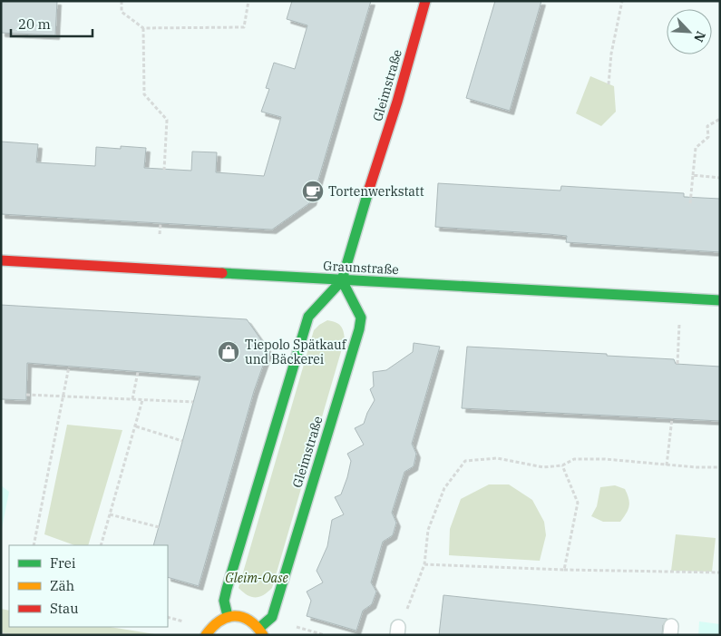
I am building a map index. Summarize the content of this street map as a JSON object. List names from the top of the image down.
{
  "streets": {
    "street": ["Gleimstraße", "Graunstraße"]
  },
  "crossings": [
    ["Gleimstraße", "Graunstraße"]
  ],
  "parks": ["Gleim-Oase"],
  "places": {
    "cafe": ["Tortenwerkstatt"],
    "shop": ["Tiepolo Spätkauf und Bäckerei"]
  },
  "legend": ["Frei", "Zäh", "Stau"],
  "scale_bar": "20 m",
  "north": "bottom right"
}
